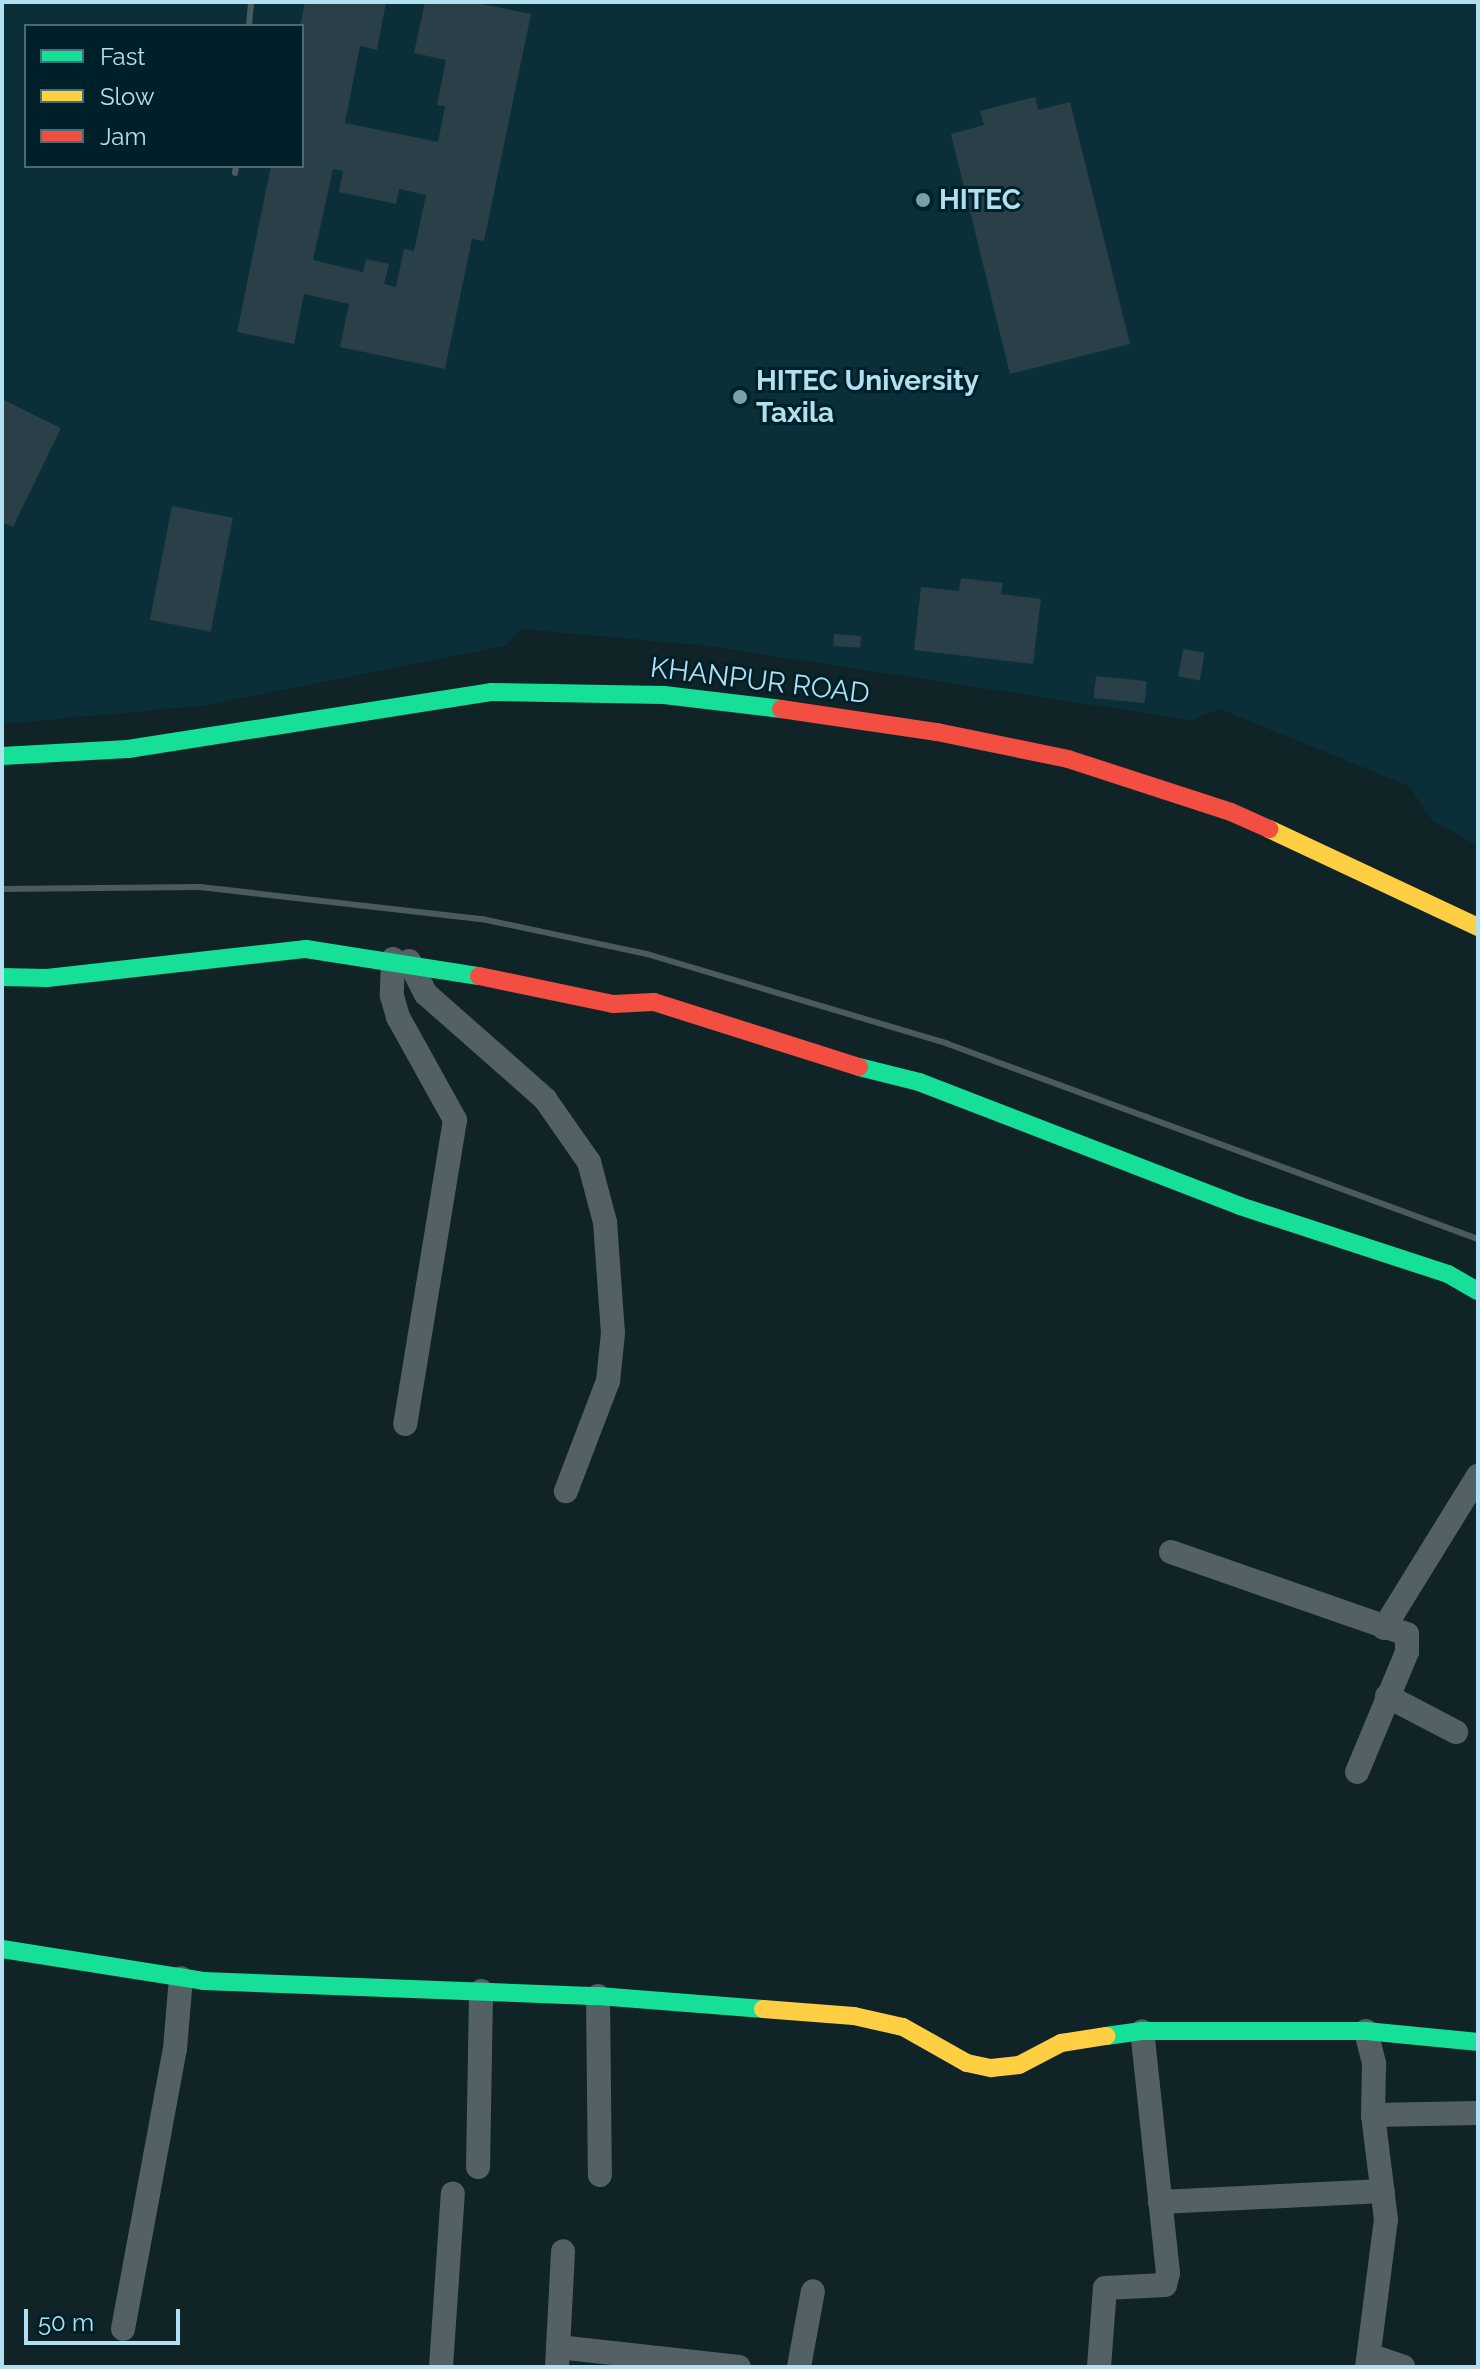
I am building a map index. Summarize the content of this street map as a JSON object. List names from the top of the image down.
{
  "streets": {
    "main road": ["KHANPUR ROAD"]
  },
  "places": ["HITEC", "HITEC University Taxila"],
  "legend": ["Fast", "Slow", "Jam"],
  "scale_bar": "50 m"
}
